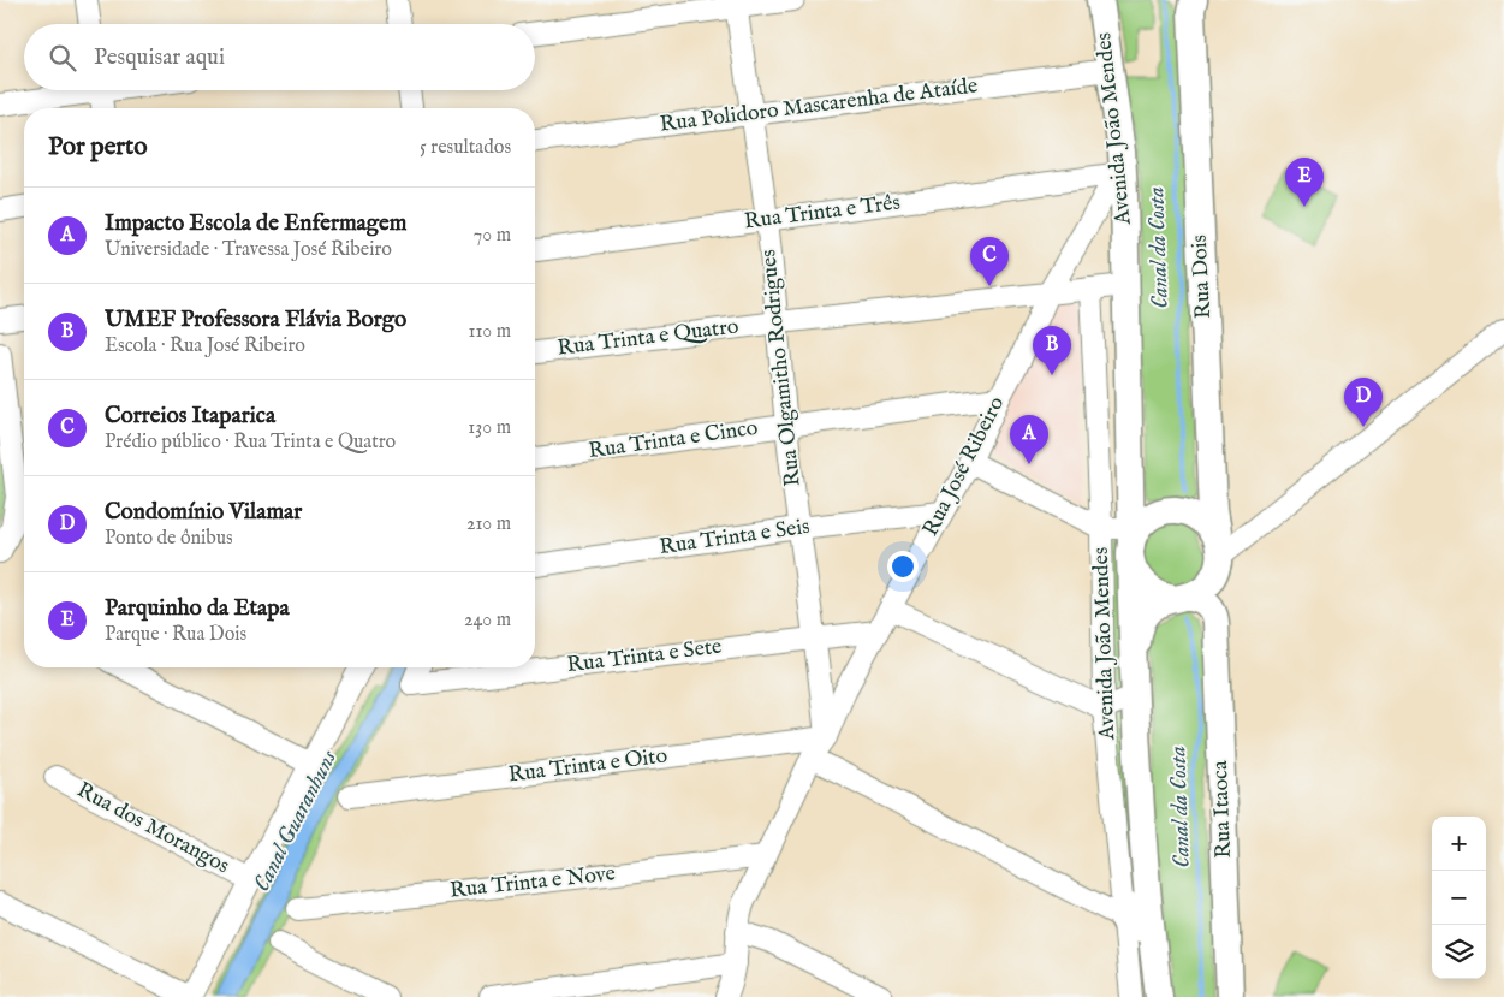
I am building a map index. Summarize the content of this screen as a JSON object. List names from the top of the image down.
{
  "streets": {
    "main road": ["Avenida João Mendes", "Rua Dois", "Rua Itaoca"],
    "street": [
      "Rua Polidoro Mascarenha de Ataíde",
      "Rua Trinta e Três",
      "Rua Trinta e Quatro",
      "Rua Olgamitho Rodrigues",
      "Rua Trinta e Cinco",
      "Rua José Ribeiro",
      "Rua Trinta e Seis",
      "Rua Trinta e Sete",
      "Rua Trinta e Oito",
      "Rua dos Morangos",
      "Rua Trinta e Nove"
    ]
  },
  "crossings": [
    ["Rua Polidoro Mascarenha de Ataíde", "Avenida João Mendes"],
    ["Rua Polidoro Mascarenha de Ataíde", "Rua Olgamitho Rodrigues"],
    ["Avenida João Mendes", "Rua Trinta e Três"],
    ["Avenida João Mendes", "Rua Dois"],
    ["Avenida João Mendes", "Rua Trinta e Quatro"],
    ["Avenida João Mendes", "Rua José Ribeiro"],
    ["Rua Trinta e Três", "Rua Olgamitho Rodrigues"],
    ["Rua Trinta e Três", "Rua José Ribeiro"],
    ["Rua Dois", "Rua Itaoca"],
    ["Rua Trinta e Quatro", "Rua Olgamitho Rodrigues"],
    ["Rua Trinta e Quatro", "Rua José Ribeiro"],
    ["Rua Olgamitho Rodrigues", "Rua Trinta e Cinco"],
    ["Rua Olgamitho Rodrigues", "Rua José Ribeiro"],
    ["Rua Olgamitho Rodrigues", "Rua Trinta e Seis"],
    ["Rua Olgamitho Rodrigues", "Rua Trinta e Sete"],
    ["Rua Olgamitho Rodrigues", "Rua Trinta e Oito"],
    ["Rua Trinta e Cinco", "Rua José Ribeiro"],
    ["Rua José Ribeiro", "Rua Trinta e Seis"],
    ["Rua José Ribeiro", "Rua Trinta e Sete"],
    ["Rua José Ribeiro", "Rua Trinta e Oito"],
    ["Rua José Ribeiro", "Rua Trinta e Nove"]
  ],
  "water": ["Canal da Costa", "Canal Guaranhuns"],
  "page": {
    "search": "Pesquisar aqui",
    "heading": ["Por perto", "5 resultados"],
    "pins": [
      "E",
      "C",
      "B",
      "D",
      "A"
    ],
    "list": [
      {
        "mark": "A",
        "name": "Impacto Escola de Enfermagem",
        "note": "Universidade · Travessa José Ribeiro",
        "value": "70 m"
      },
      {
        "mark": "B",
        "name": "UMEF Professora Flávia Borgo",
        "note": "Escola · Rua José Ribeiro",
        "value": "110 m"
      },
      {
        "mark": "C",
        "name": "Correios Itaparica",
        "note": "Prédio público · Rua Trinta e Quatro",
        "value": "130 m"
      },
      {
        "mark": "D",
        "name": "Condomínio Vilamar",
        "note": "Ponto de ônibus",
        "value": "210 m"
      },
      {
        "mark": "E",
        "name": "Parquinho da Etapa",
        "note": "Parque · Rua Dois",
        "value": "240 m"
      }
    ],
    "map_buttons": ["+", "−"]
  }
}
